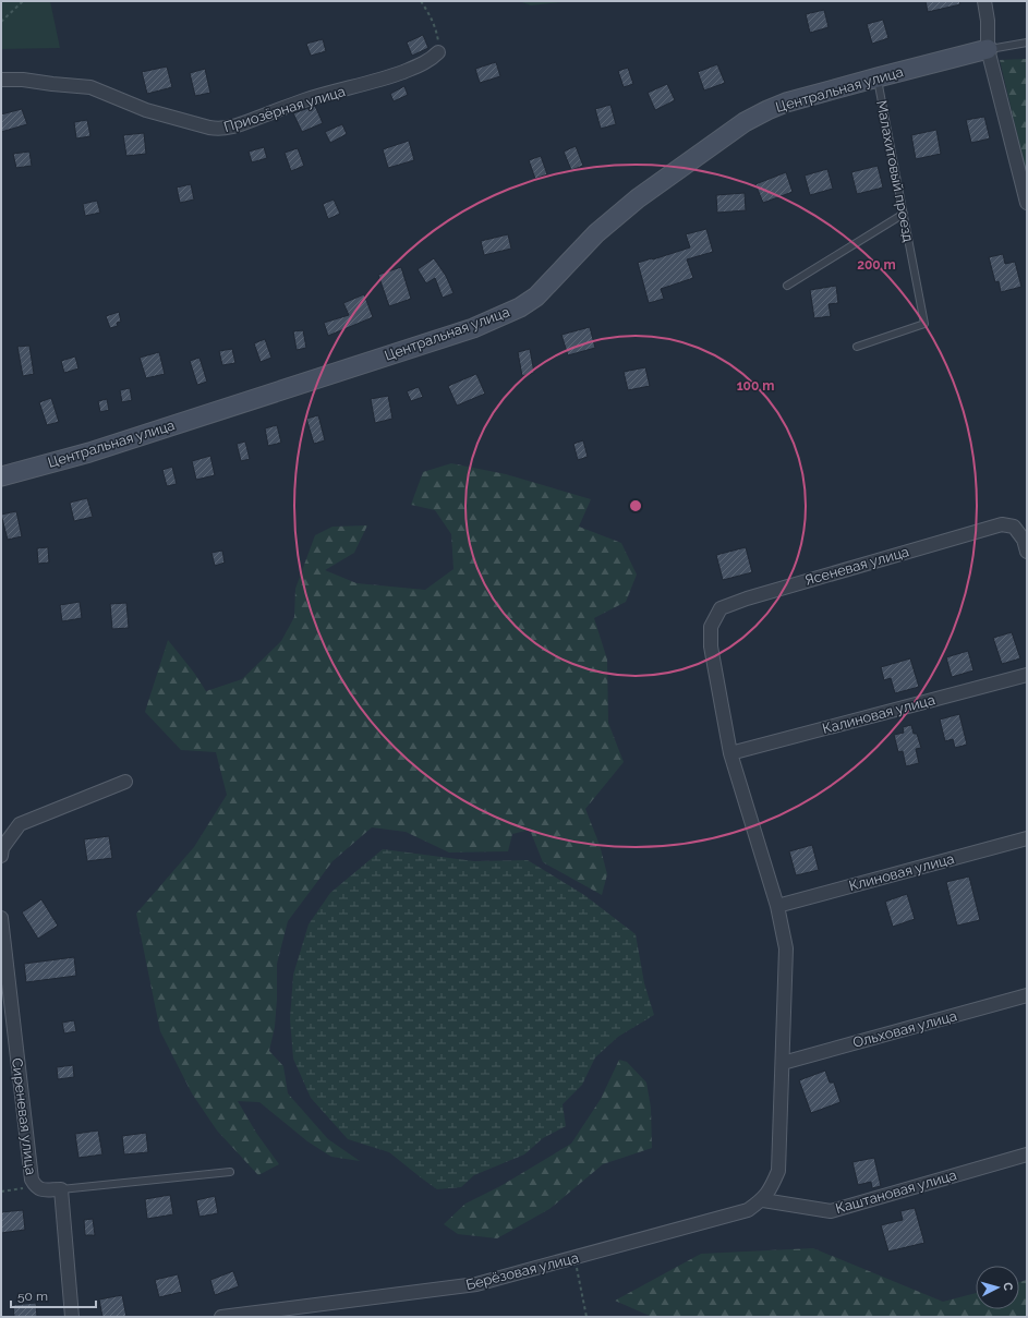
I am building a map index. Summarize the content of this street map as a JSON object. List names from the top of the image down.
{
  "streets": {
    "street": [
      "Центральная улица",
      "Приозёрная улица",
      "Ясеневая улица",
      "Калиновая улица",
      "Клиновая улица",
      "Ольховая улица",
      "Сиреневая улица",
      "Каштановая улица",
      "Берёзовая улица"
    ],
    "lane": ["Малахитовый проезд"]
  },
  "crossings": [
    ["Центральная улица", "Малахитовый проезд"],
    ["Ясеневая улица", "Калиновая улица"],
    ["Каштановая улица", "Берёзовая улица"]
  ],
  "scale_bar": "50 m",
  "north": "right",
  "rings": ["200 m", "100 m"]
}
